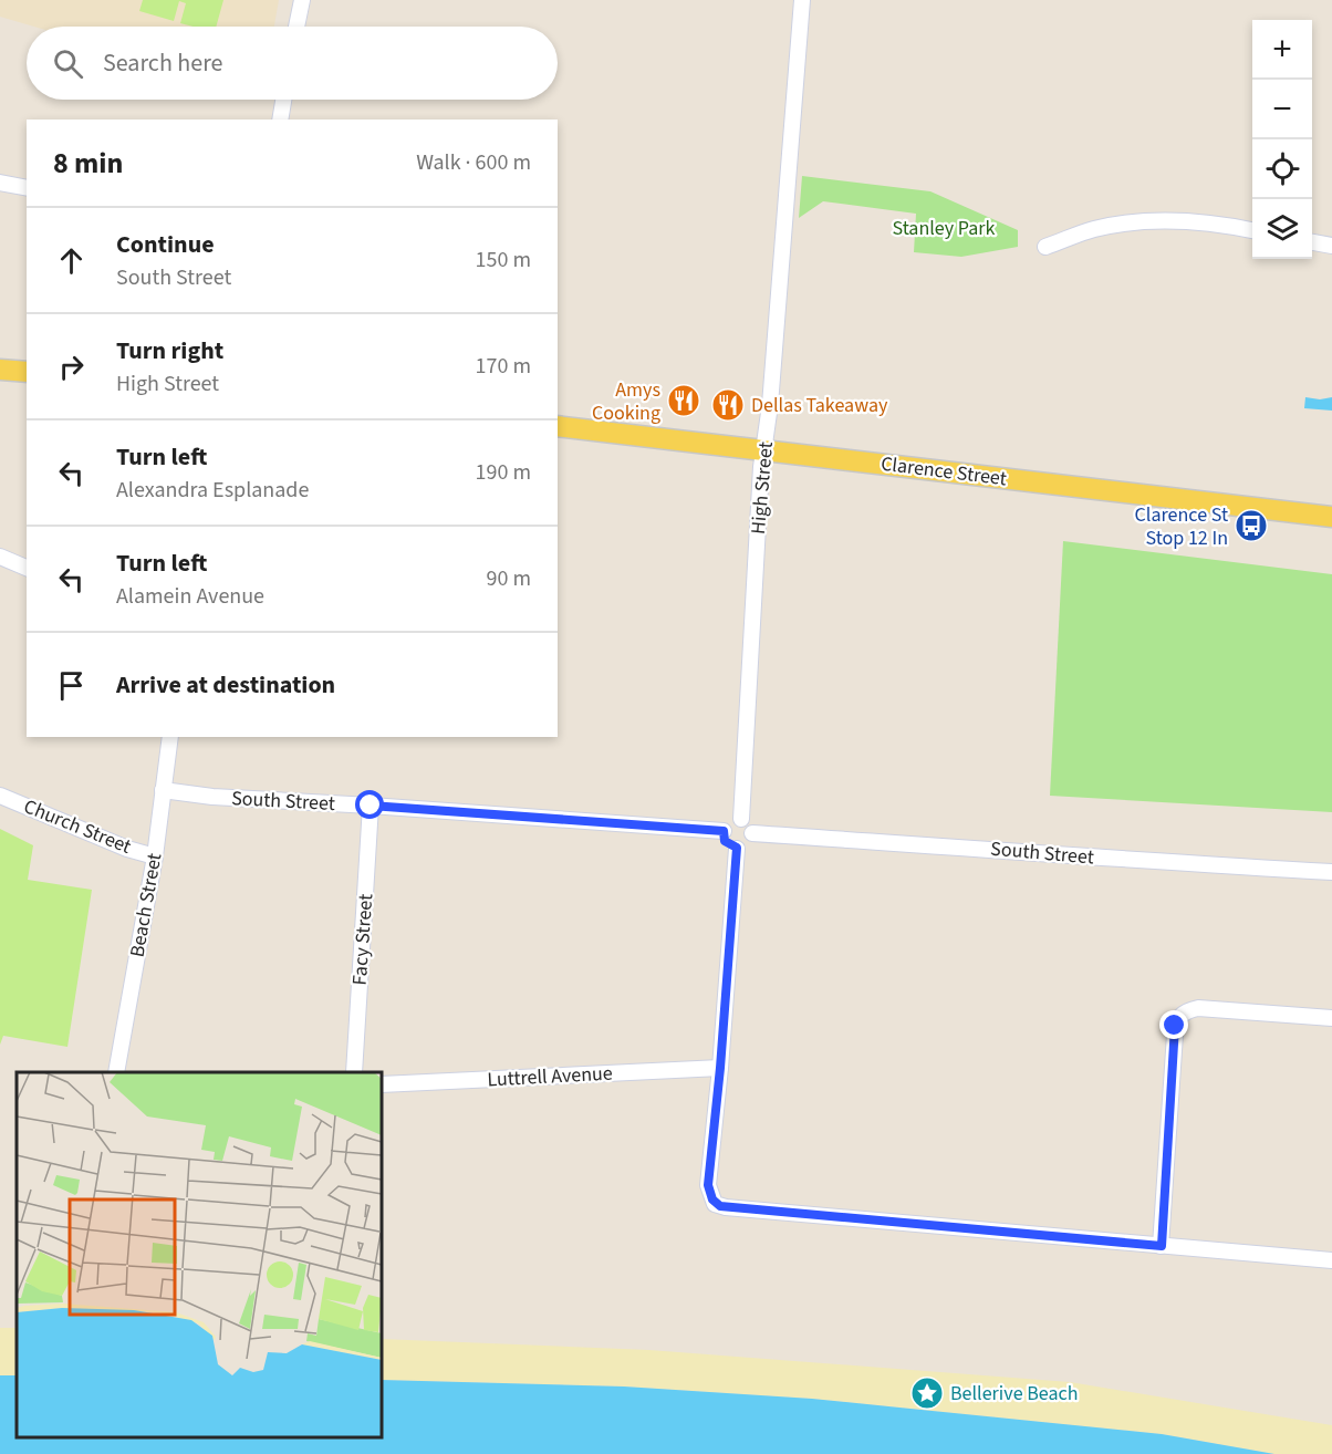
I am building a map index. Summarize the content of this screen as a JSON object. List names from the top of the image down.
{
  "streets": {
    "main road": ["Clarence Street"],
    "street": [
      "High Street",
      "South Street",
      "Church Street",
      "Beach Street",
      "Facy Street",
      "Luttrell Avenue"
    ]
  },
  "crossings": [
    ["Clarence Street", "High Street"],
    ["High Street", "South Street"],
    ["South Street", "Beach Street"],
    ["South Street", "Facy Street"],
    ["Church Street", "Beach Street"]
  ],
  "parks": ["Stanley Park"],
  "places": {
    "restaurant": ["Amys Cooking", "Dellas Takeaway"],
    "bus stop": ["Clarence St Stop 12 In"],
    "place": ["Bellerive Beach"]
  },
  "page": {
    "map_buttons": ["+", "−"],
    "search": "Search here",
    "heading": ["8 min", "Walk · 600 m"],
    "list": [
      ["Continue", "South Street", "150 m"],
      ["Turn right", "High Street", "170 m"],
      ["Turn left", "Alexandra Esplanade", "190 m"],
      ["Turn left", "Alamein Avenue", "90 m"],
      "Arrive at destination"
    ]
  }
}
